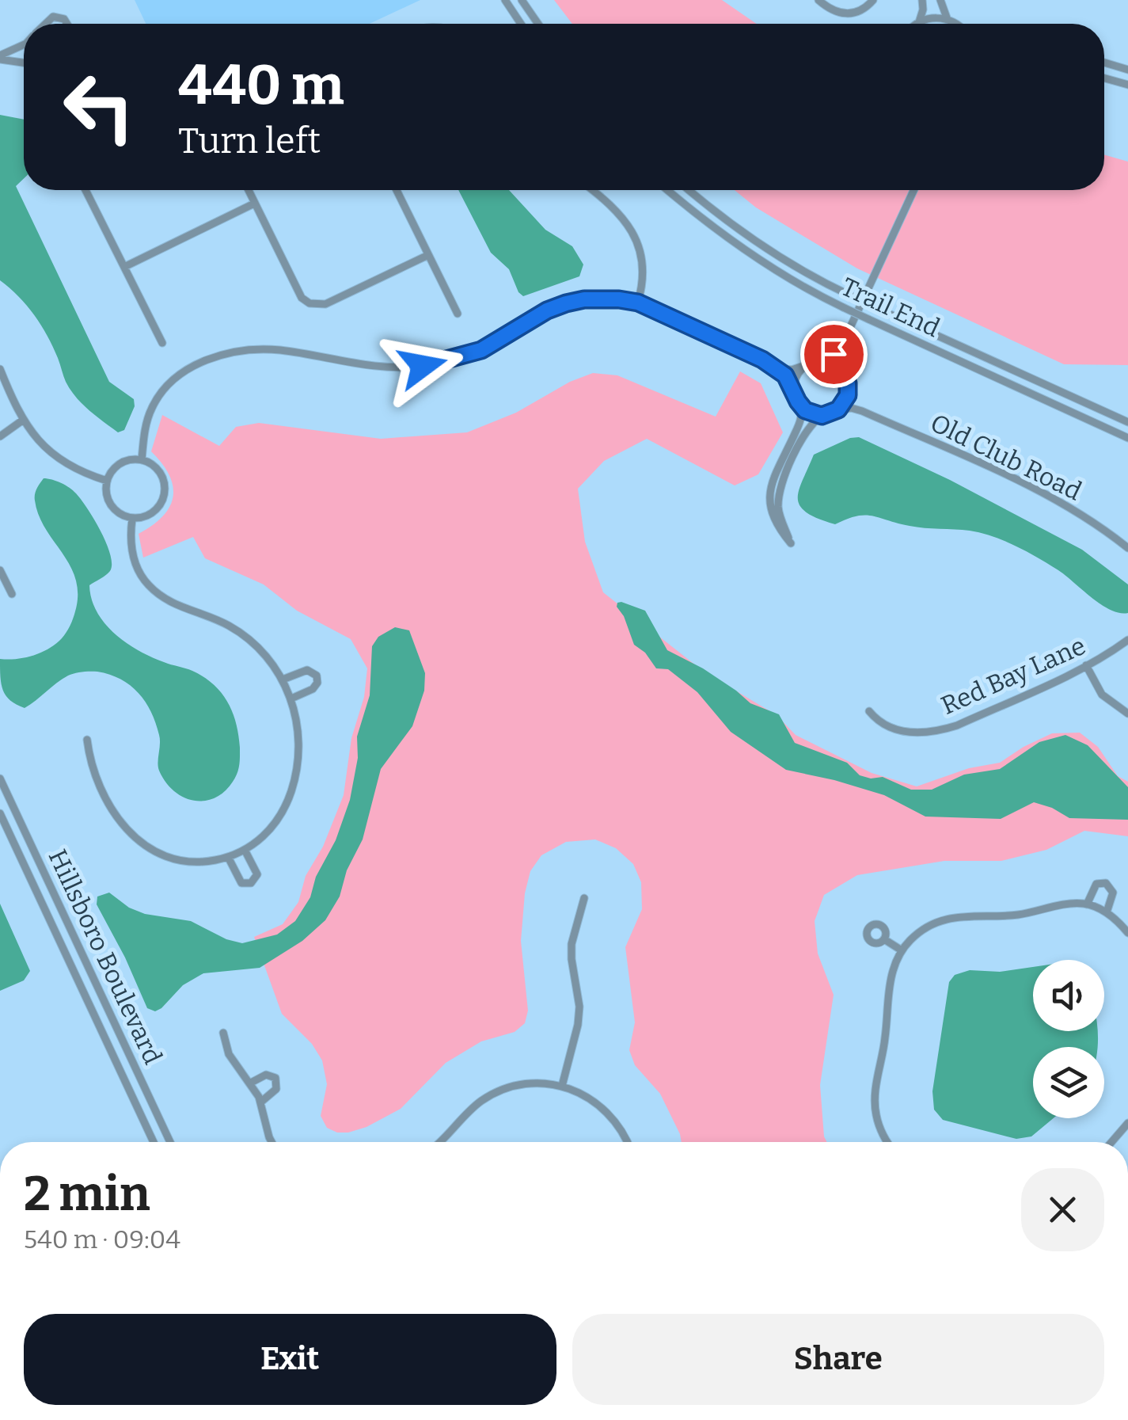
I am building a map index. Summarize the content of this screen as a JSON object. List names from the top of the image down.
{
  "streets": {
    "street": [
      "Trail End",
      "Old Club Road",
      "Red Bay Lane",
      "Hillsboro Boulevard"
    ]
  },
  "page": {
    "turn": ["440 m", "Turn left"],
    "heading": ["2 min", "540 m · 09:04"],
    "buttons": ["Exit", "Share"]
  }
}
